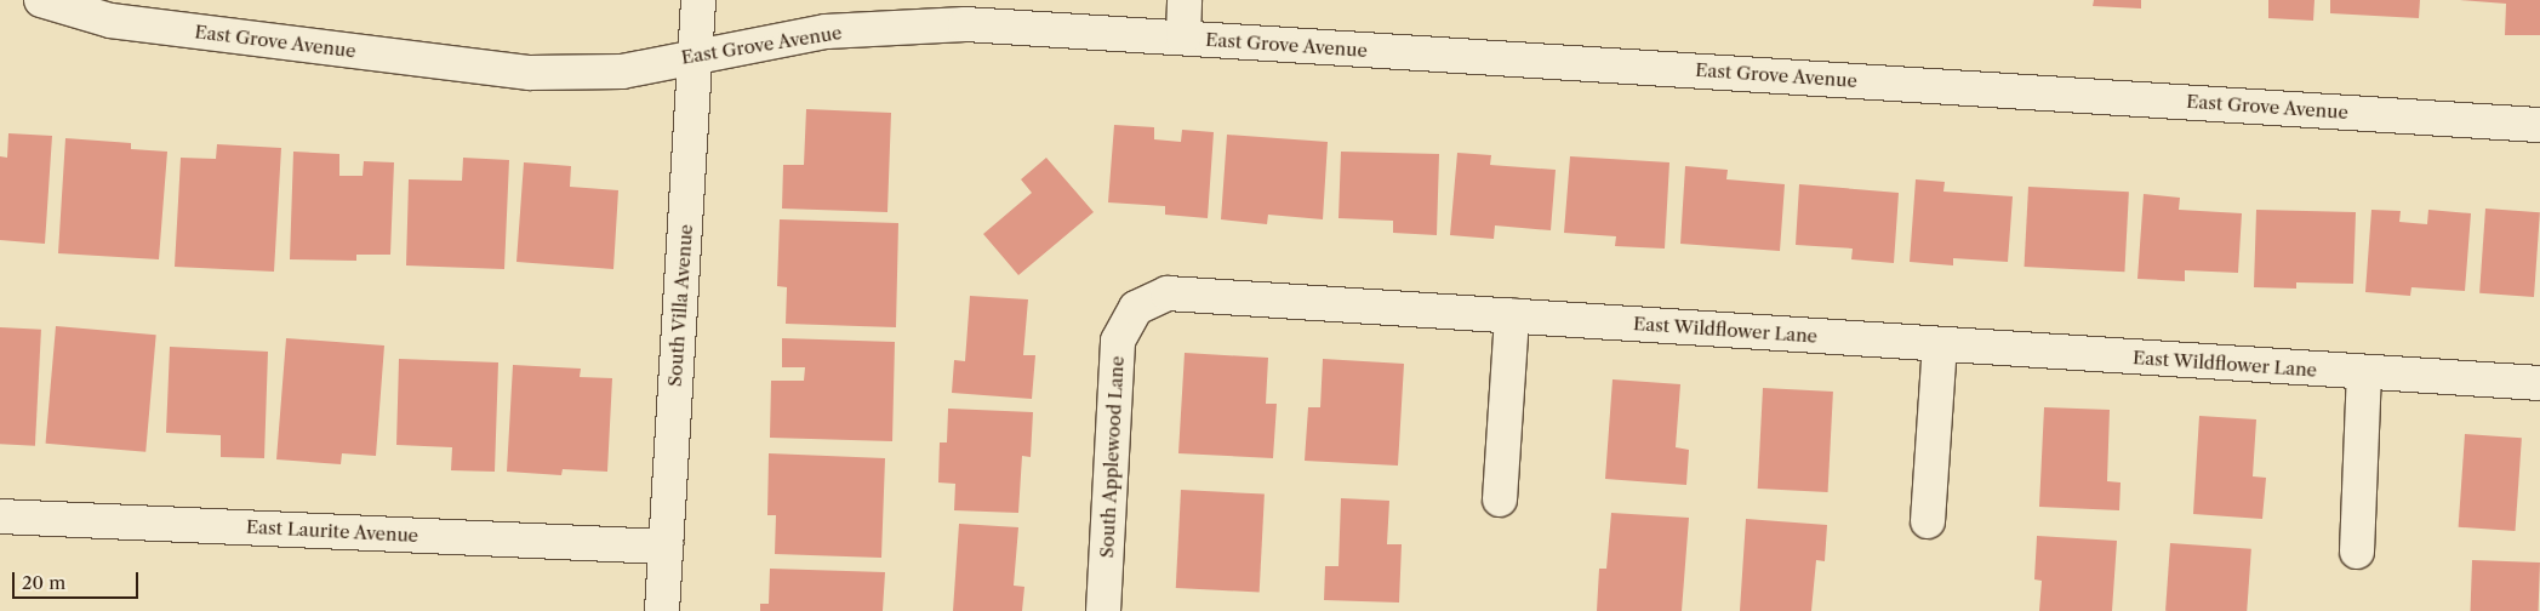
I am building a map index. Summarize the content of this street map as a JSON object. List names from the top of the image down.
{
  "streets": {
    "street": [
      "East Grove Avenue",
      "South Villa Avenue",
      "East Wildflower Lane",
      "South Applewood Lane",
      "East Laurite Avenue"
    ]
  },
  "crossings": [
    ["East Grove Avenue", "South Villa Avenue"],
    ["South Villa Avenue", "East Laurite Avenue"],
    ["East Wildflower Lane", "South Applewood Lane"]
  ],
  "scale_bar": "20 m"
}
